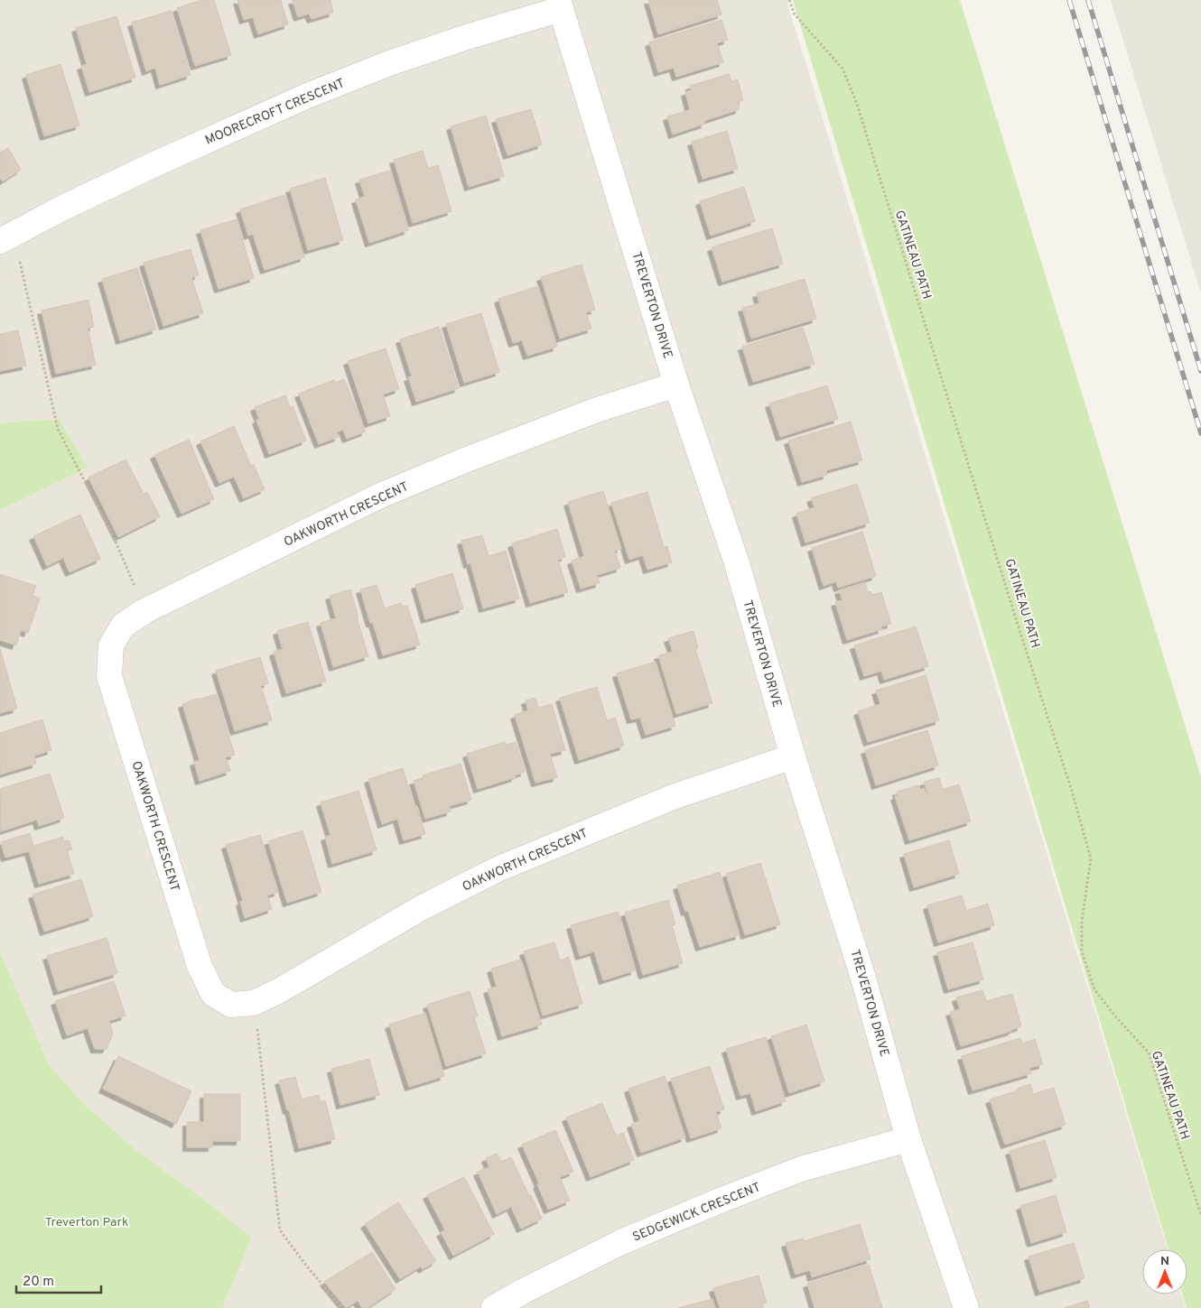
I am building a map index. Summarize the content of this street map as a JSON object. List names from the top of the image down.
{
  "streets": {
    "street": [
      "MOORECROFT CRESCENT",
      "TREVERTON DRIVE",
      "OAKWORTH CRESCENT",
      "SEDGEWICK CRESCENT"
    ],
    "path": ["GATINEAU PATH"]
  },
  "crossings": [
    ["MOORECROFT CRESCENT", "TREVERTON DRIVE"],
    ["TREVERTON DRIVE", "OAKWORTH CRESCENT"],
    ["TREVERTON DRIVE", "SEDGEWICK CRESCENT"]
  ],
  "parks": ["Treverton Park"],
  "scale_bar": "20 m",
  "north": "top"
}
